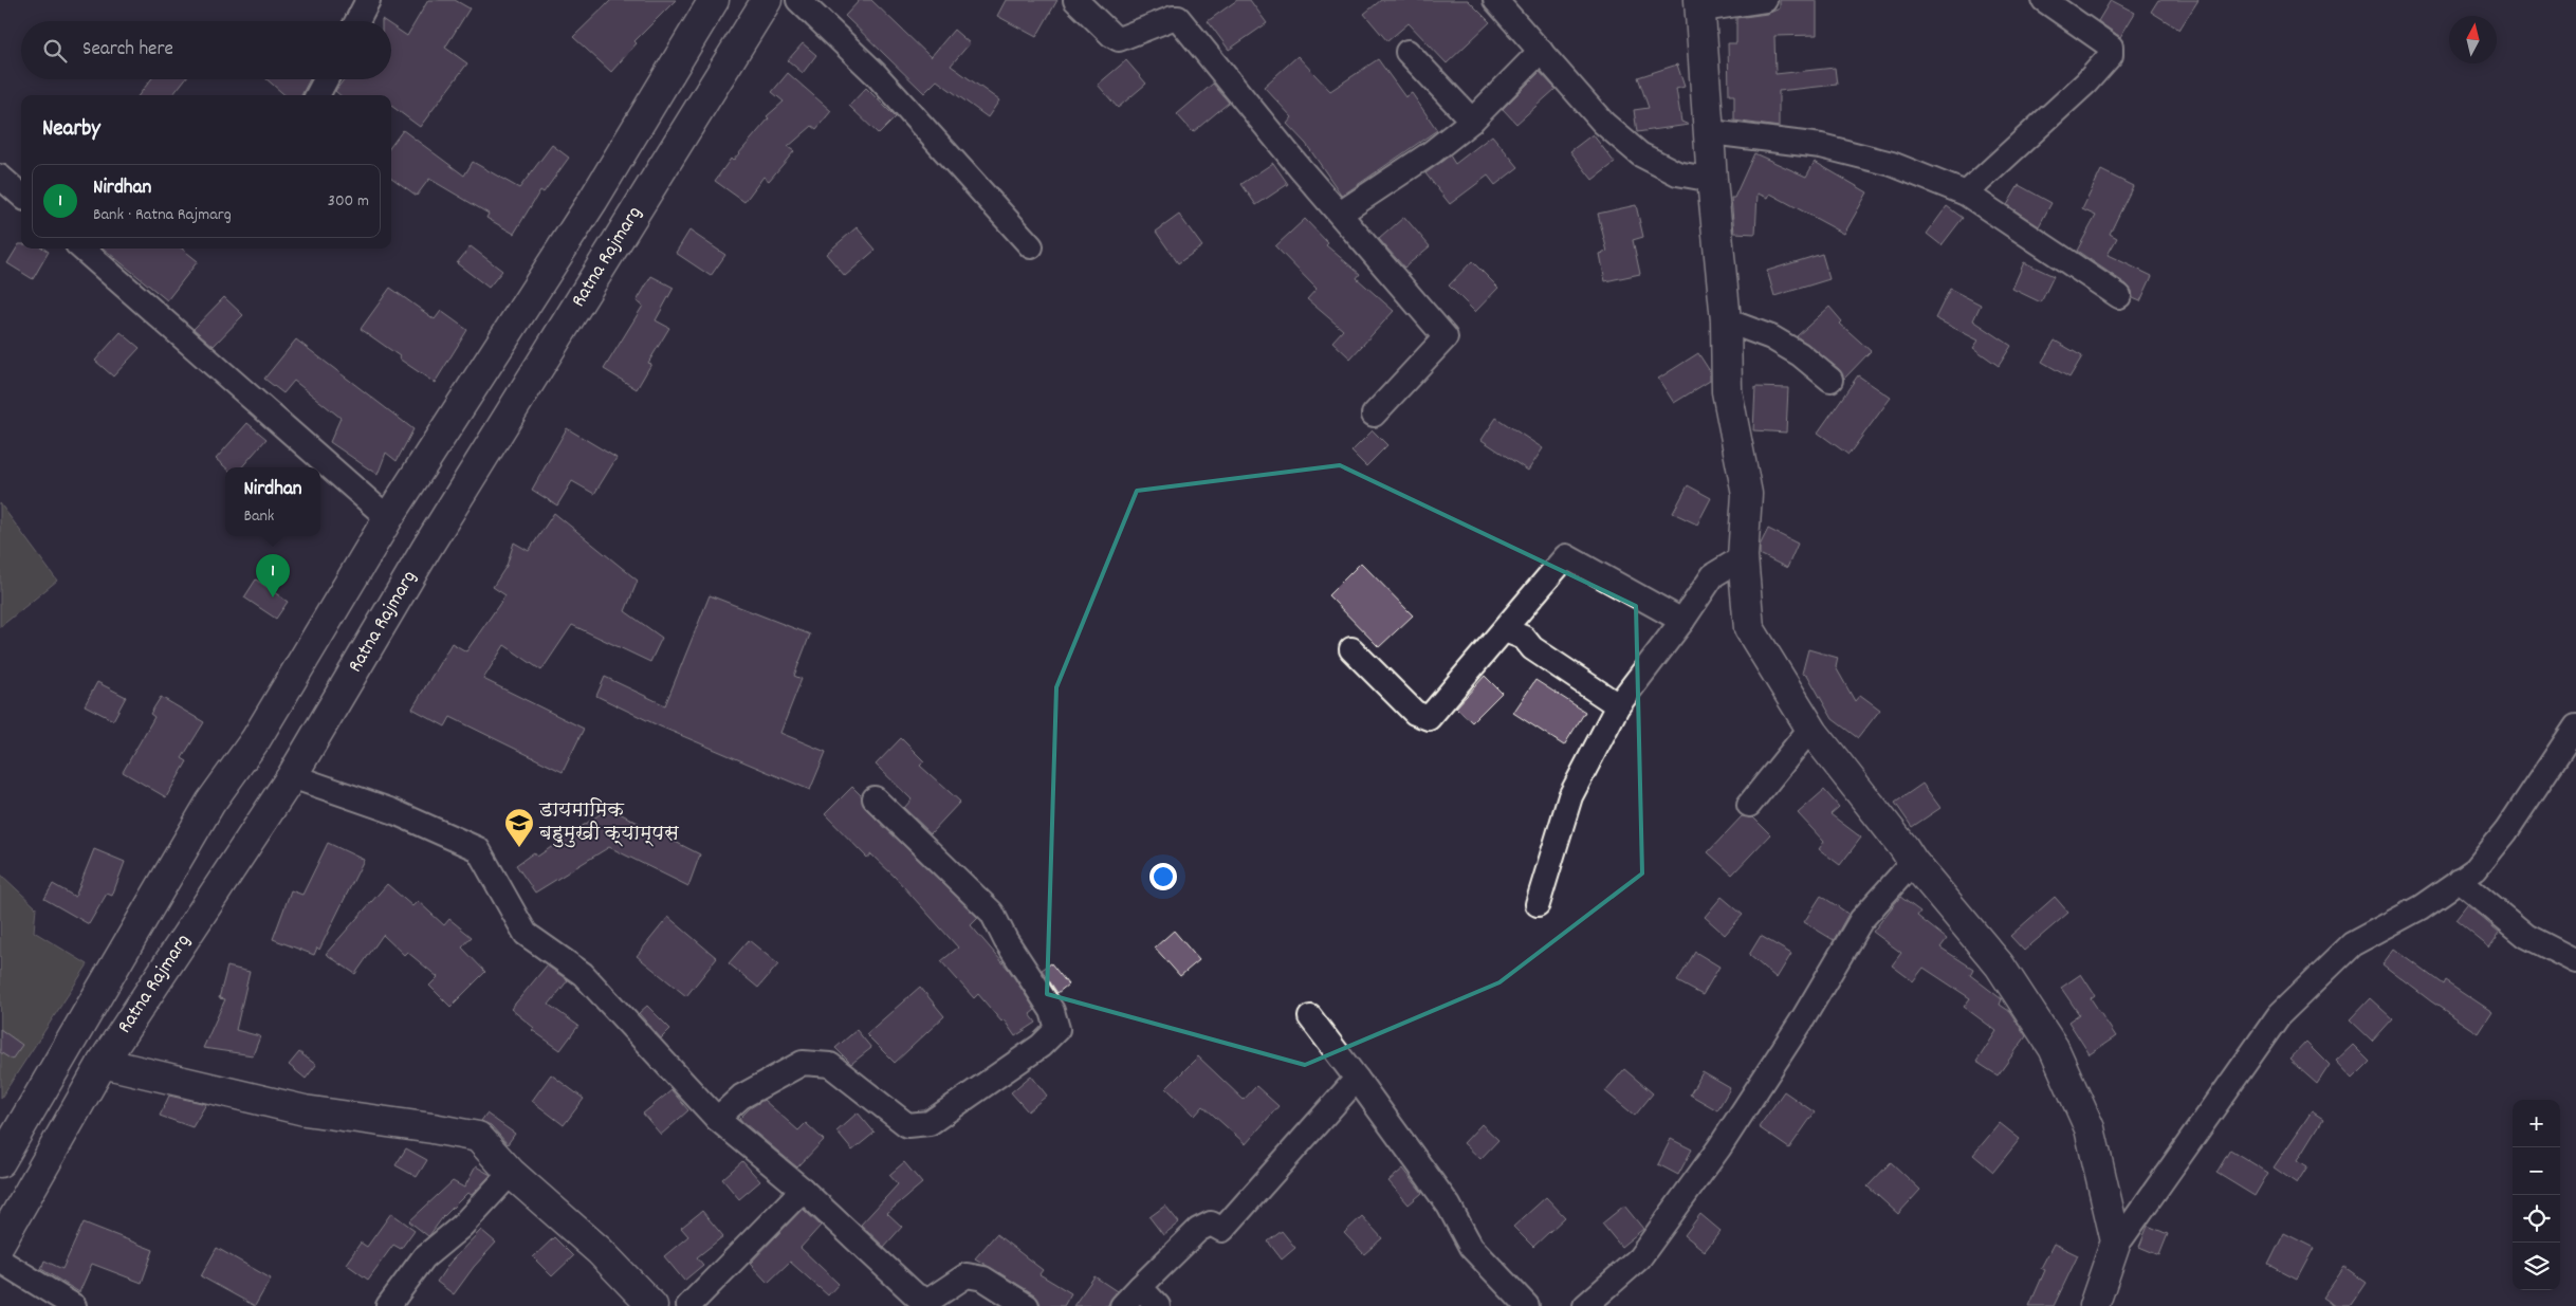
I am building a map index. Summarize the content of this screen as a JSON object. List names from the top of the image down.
{
  "streets": {
    "main road": ["Ratna Rajmarg"]
  },
  "places": {
    "school or university": ["डायमामिक बहुमुखी क्याम्पस"]
  },
  "north": "top",
  "page": {
    "search": "Search here",
    "heading": "Nearby",
    "list": [
      {
        "mark": "1",
        "name": "Nirdhan",
        "note": "Bank · Ratna Rajmarg",
        "value": "300 m"
      }
    ],
    "popup": ["Nirdhan", "Bank"],
    "pins": "1",
    "map_buttons": ["+", "−"]
  }
}
